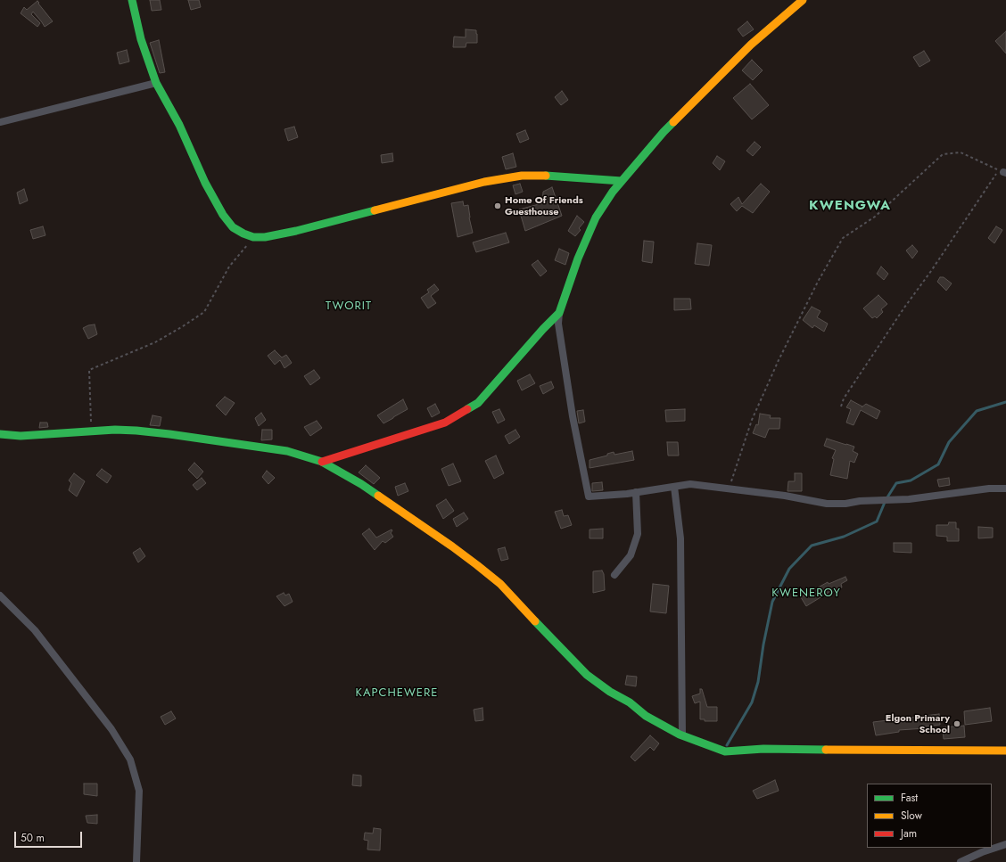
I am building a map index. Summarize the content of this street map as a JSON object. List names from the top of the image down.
{
  "districts": [
    "KWENGWA",
    "TWORIT",
    "KWENEROY",
    "KAPCHEWERE"
  ],
  "places": ["Home Of Friends Guesthouse", "Elgon Primary School"],
  "legend": ["Fast", "Slow", "Jam"],
  "scale_bar": "50 m"
}
